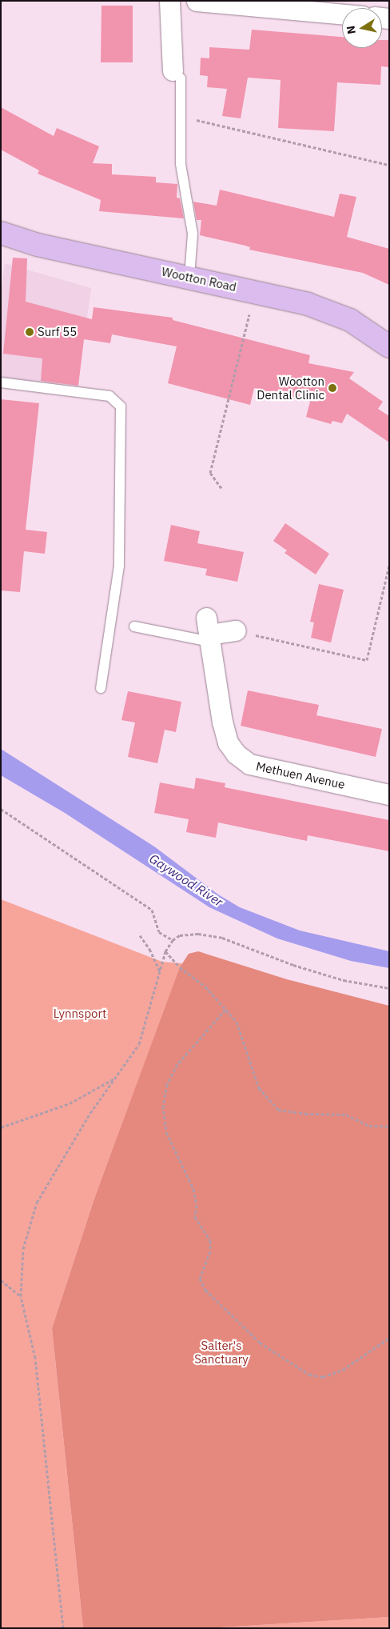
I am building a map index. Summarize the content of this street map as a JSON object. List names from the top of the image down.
{
  "streets": {
    "main road": ["Wootton Road"],
    "street": ["Methuen Avenue"]
  },
  "water": ["Gaywood River"],
  "parks": ["Lynnsport", "Salter's Sanctuary"],
  "places": ["Surf 55", "Wootton Dental Clinic"],
  "north": "left"
}
